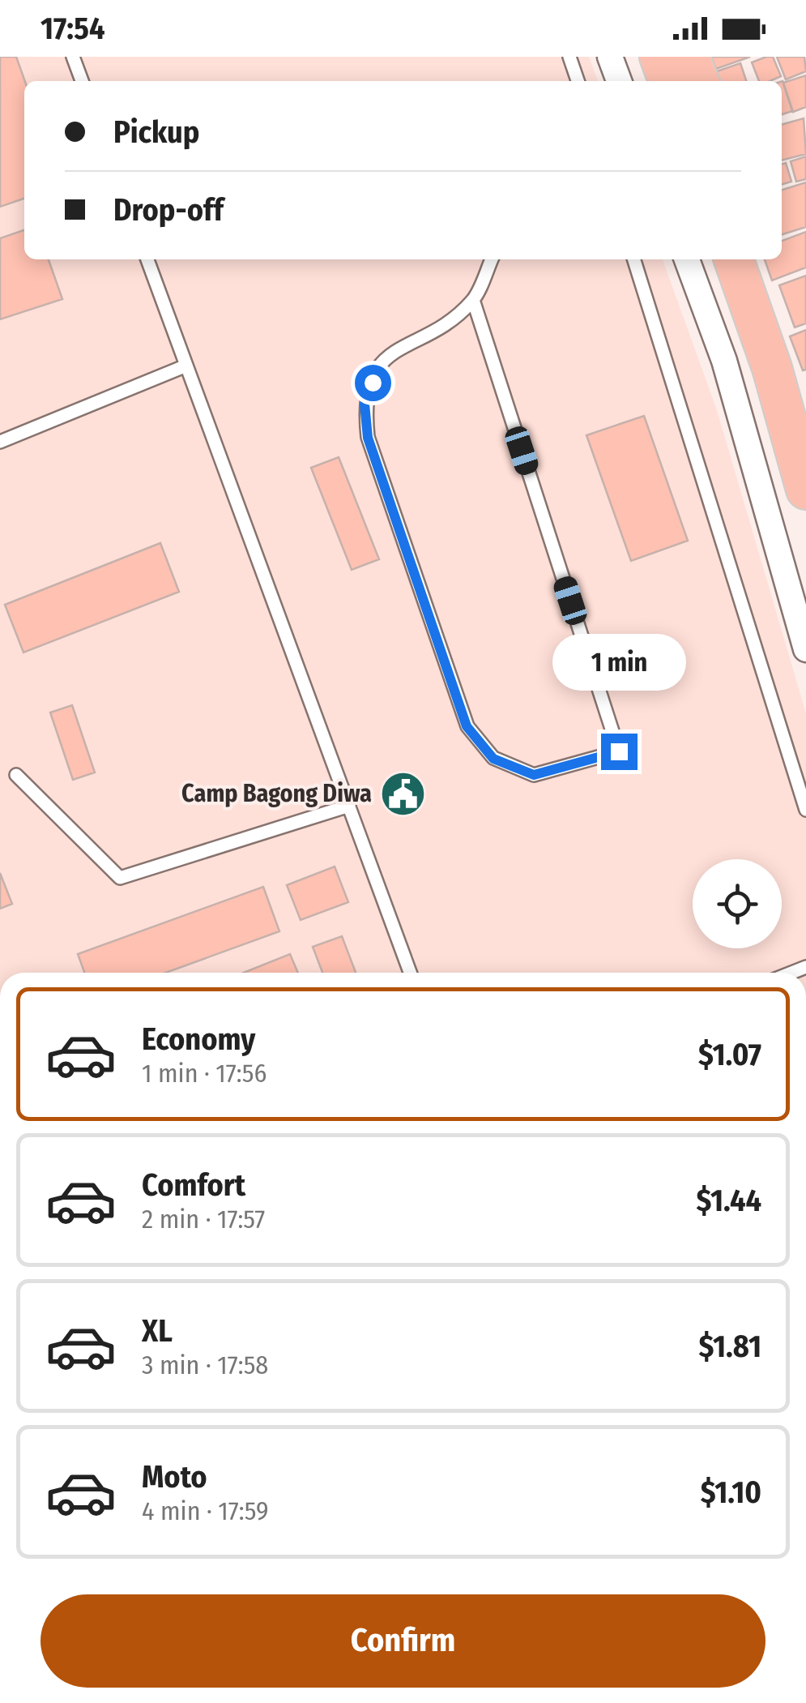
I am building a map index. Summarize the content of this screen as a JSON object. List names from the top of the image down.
{
  "places": {
    "public building": ["Camp Bagong Diwa"]
  },
  "page": {
    "status": "17:54",
    "banner": ["Pickup", "Drop-off"],
    "bubble": "1 min",
    "list": [
      {
        "name": "Economy",
        "note": "1 min · 17:56",
        "value": "$1.07"
      },
      {
        "name": "Comfort",
        "note": "2 min · 17:57",
        "value": "$1.44"
      },
      {
        "name": "XL",
        "note": "3 min · 17:58",
        "value": "$1.81"
      },
      {
        "name": "Moto",
        "note": "4 min · 17:59",
        "value": "$1.10"
      }
    ],
    "buttons": "Confirm"
  }
}
